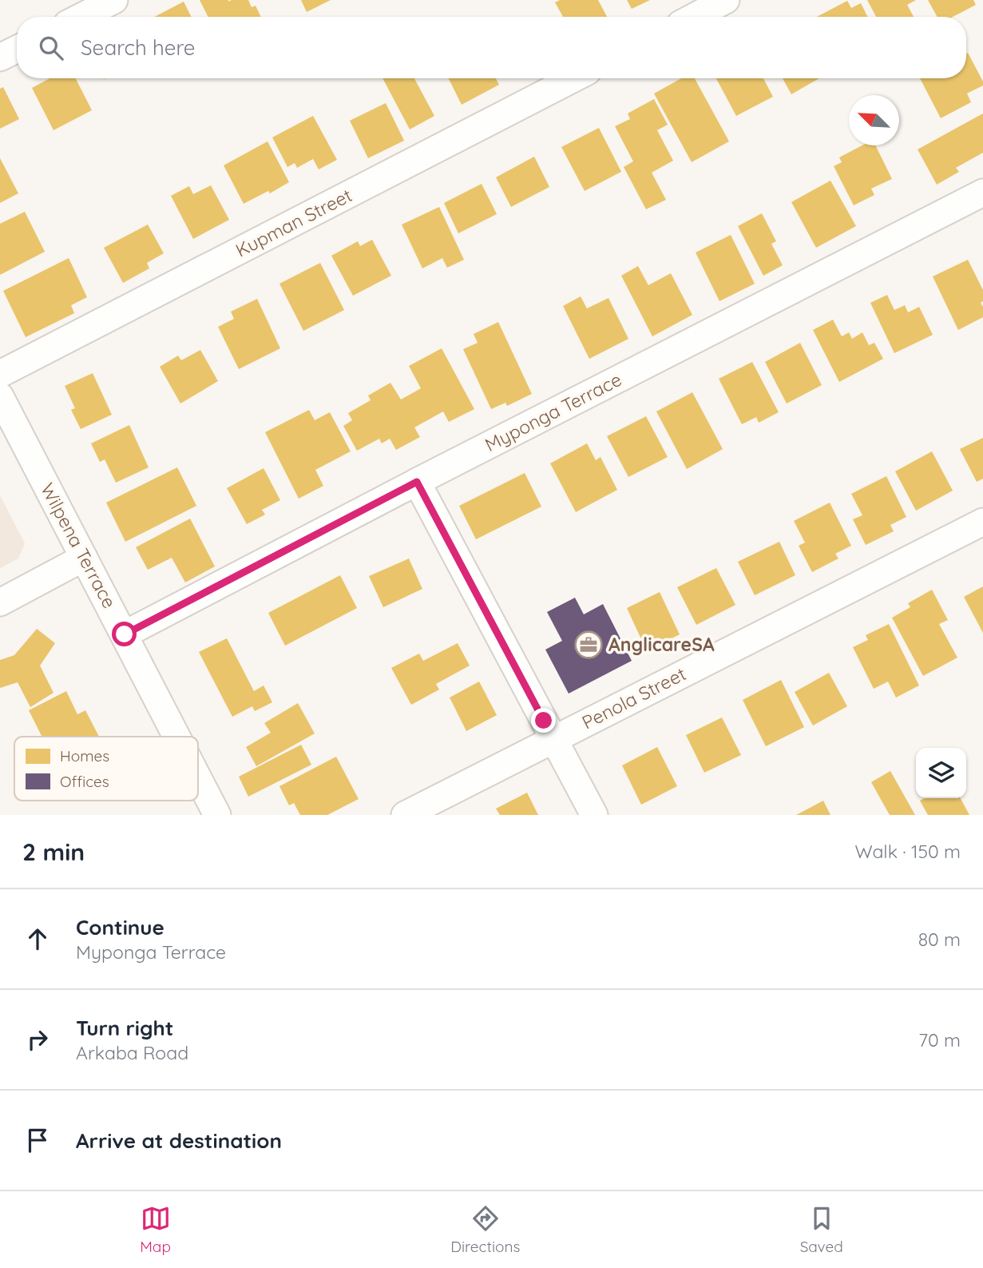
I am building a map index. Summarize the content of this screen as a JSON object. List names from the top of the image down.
{
  "streets": {
    "street": [
      "Kupman Street",
      "Myponga Terrace",
      "Wilpena Terrace",
      "Penola Street"
    ]
  },
  "crossings": [
    ["Myponga Terrace", "Wilpena Terrace"]
  ],
  "places": {
    "office": ["AnglicareSA"]
  },
  "legend": ["Homes", "Offices"],
  "north": "top left",
  "page": {
    "search": "Search here",
    "heading": ["2 min", "Walk · 150 m"],
    "list": [
      ["Continue", "Myponga Terrace", "80 m"],
      ["Turn right", "Arkaba Road", "70 m"],
      "Arrive at destination"
    ],
    "nav": ["Map", "Directions", "Saved"]
  }
}
